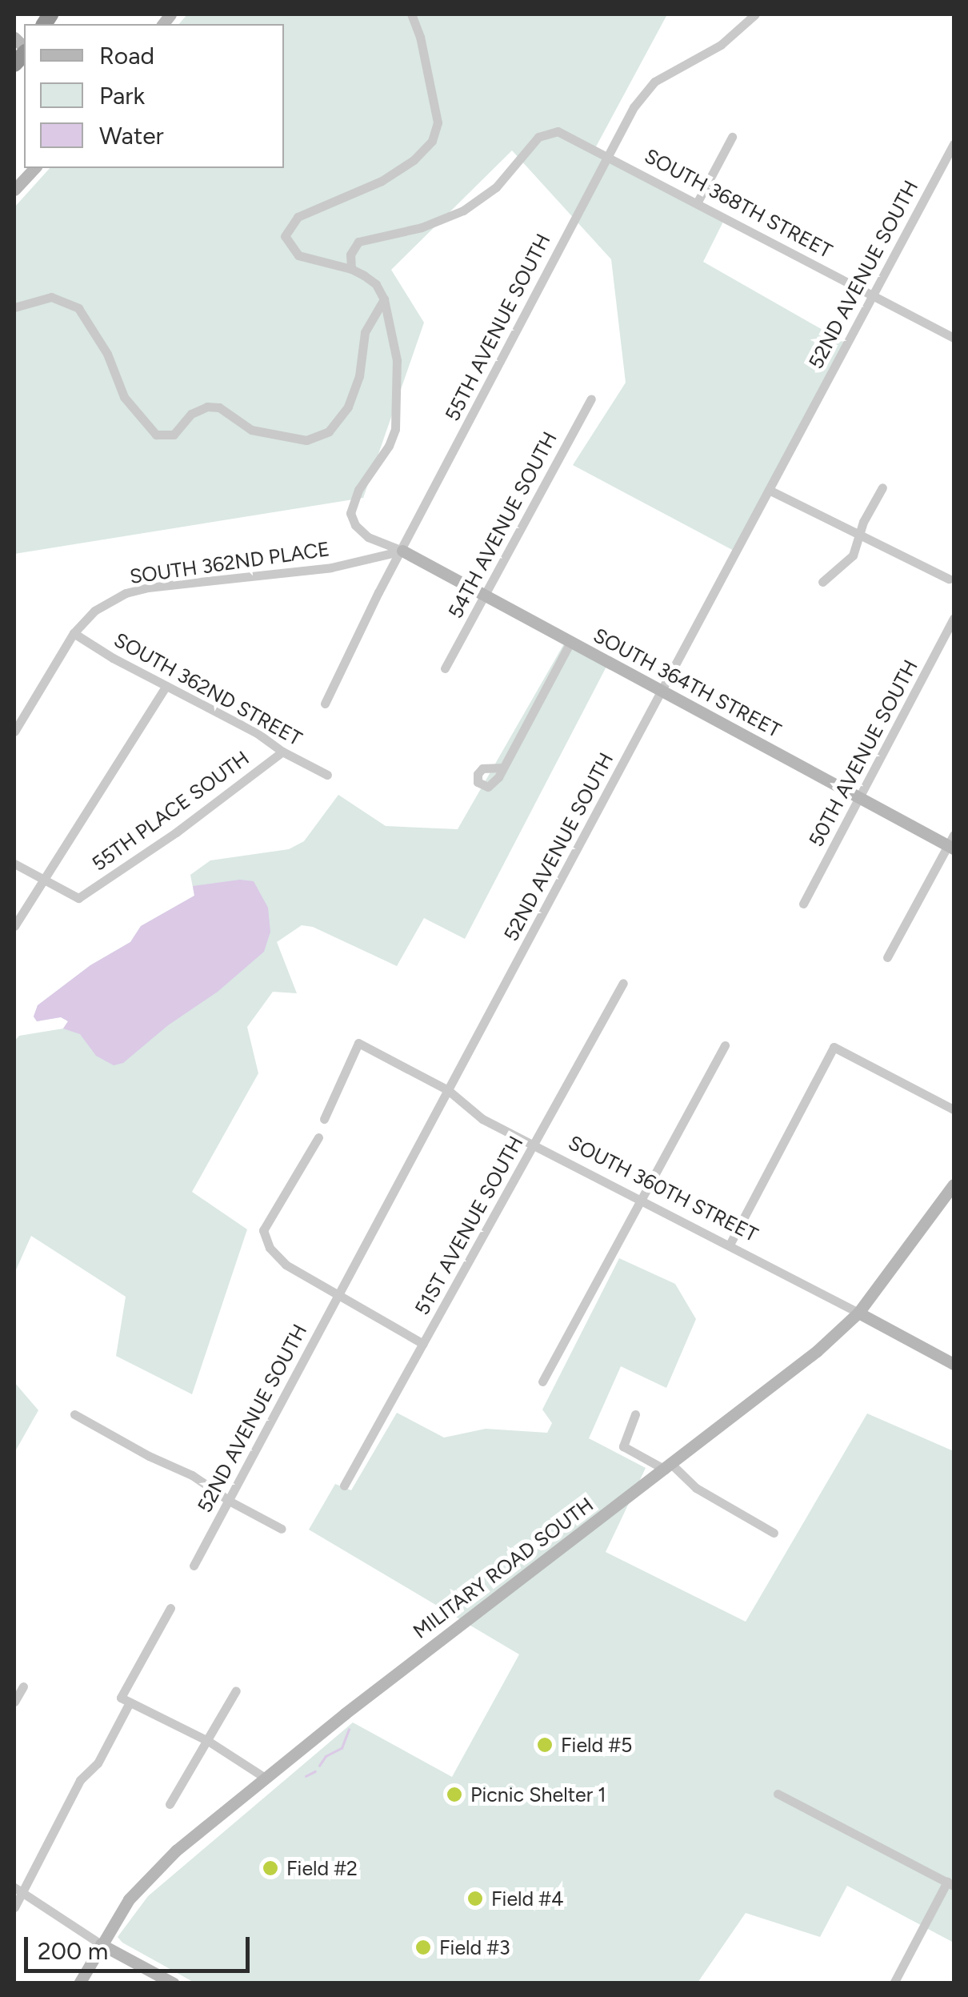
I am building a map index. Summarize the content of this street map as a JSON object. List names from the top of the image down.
{
  "streets": {
    "main road": ["SOUTH 364TH STREET", "SOUTH 360TH STREET", "MILITARY ROAD SOUTH"],
    "street": [
      "SOUTH 368TH STREET",
      "52ND AVENUE SOUTH",
      "55TH AVENUE SOUTH",
      "54TH AVENUE SOUTH",
      "SOUTH 362ND PLACE",
      "SOUTH 362ND STREET",
      "50TH AVENUE SOUTH",
      "55TH PLACE SOUTH",
      "51ST AVENUE SOUTH"
    ]
  },
  "crossings": [
    ["SOUTH 368TH STREET", "52ND AVENUE SOUTH"],
    ["SOUTH 368TH STREET", "55TH AVENUE SOUTH"],
    ["52ND AVENUE SOUTH", "SOUTH 364TH STREET"],
    ["52ND AVENUE SOUTH", "SOUTH 360TH STREET"],
    ["55TH AVENUE SOUTH", "SOUTH 362ND PLACE"],
    ["55TH AVENUE SOUTH", "SOUTH 364TH STREET"],
    ["54TH AVENUE SOUTH", "SOUTH 364TH STREET"],
    ["SOUTH 362ND PLACE", "SOUTH 364TH STREET"],
    ["SOUTH 362ND PLACE", "SOUTH 362ND STREET"],
    ["SOUTH 364TH STREET", "50TH AVENUE SOUTH"],
    ["SOUTH 362ND STREET", "55TH PLACE SOUTH"],
    ["SOUTH 360TH STREET", "51ST AVENUE SOUTH"],
    ["SOUTH 360TH STREET", "MILITARY ROAD SOUTH"]
  ],
  "places": [
    "Field #5",
    "Picnic Shelter 1",
    "Field #2",
    "Field #4",
    "Field #3"
  ],
  "legend": ["Road", "Park", "Water"],
  "scale_bar": "200 m"
}
